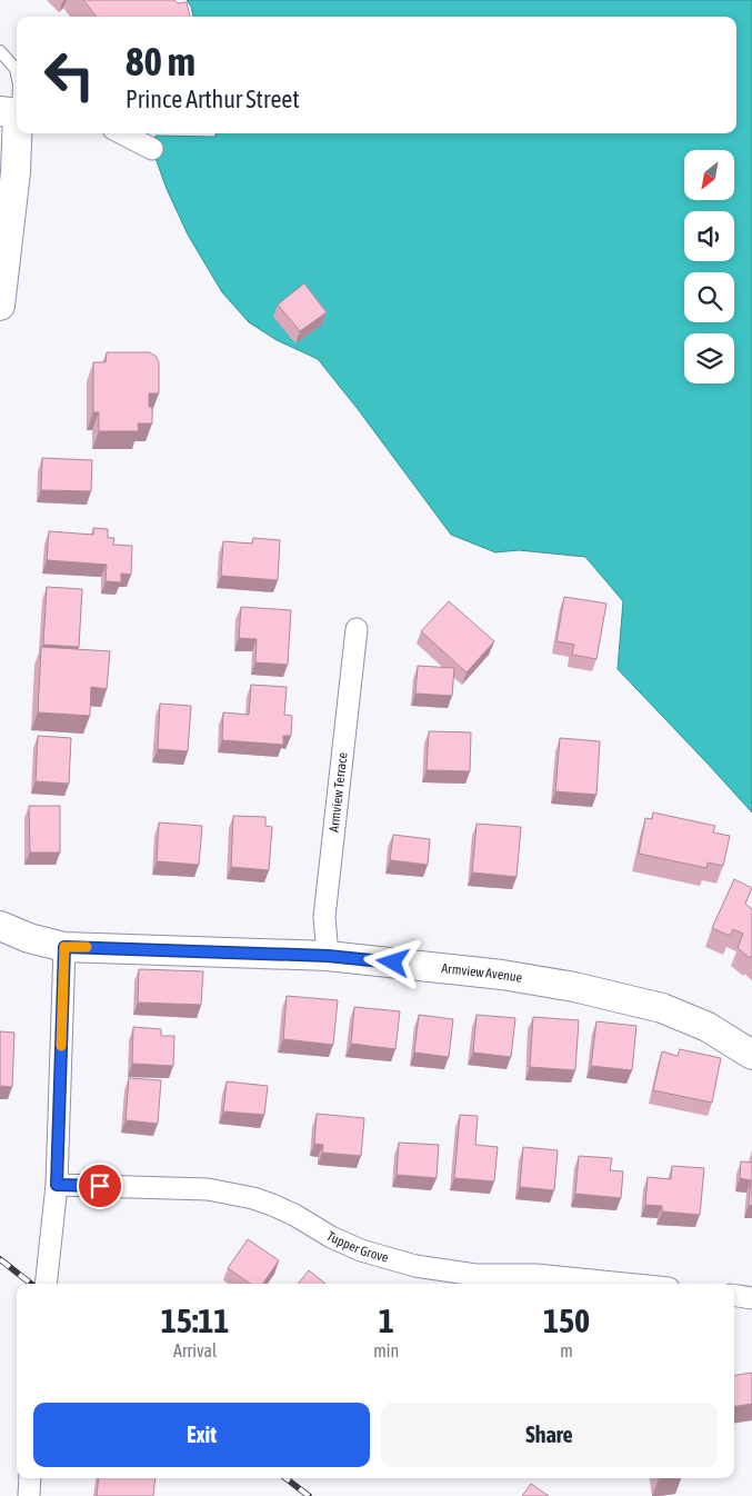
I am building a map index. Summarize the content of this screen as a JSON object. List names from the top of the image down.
{
  "streets": {
    "street": ["Armview Terrace", "Armview Avenue", "Tupper Grove"]
  },
  "crossings": [
    ["Armview Terrace", "Armview Avenue"]
  ],
  "north": "bottom left",
  "page": {
    "turn": ["80 m", "Prince Arthur Street"],
    "eta": [
      "15:11",
      "Arrival",
      "1",
      "min",
      "150",
      "m"
    ],
    "buttons": ["Exit", "Share"]
  }
}
